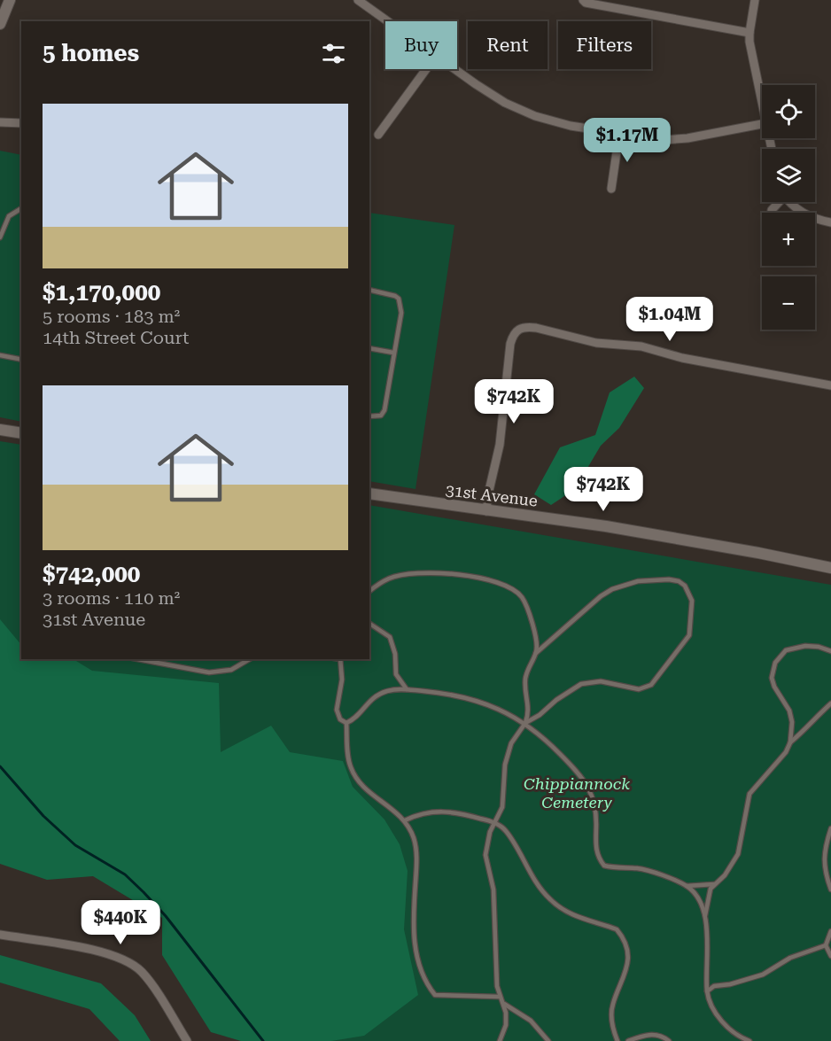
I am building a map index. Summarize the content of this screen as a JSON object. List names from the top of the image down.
{
  "streets": {
    "street": ["31st Avenue"]
  },
  "parks": ["Chippiannock Cemetery"],
  "page": {
    "chip": ["Buy", "Rent", "Filters"],
    "heading": "5 homes",
    "map_buttons": ["+", "−"],
    "list": [
      {
        "name": "$1,170,000",
        "note": "5 rooms · 183 m² · 14th Street Court"
      },
      {
        "name": "$742,000",
        "note": "3 rooms · 110 m² · 31st Avenue"
      }
    ],
    "price": [
      "$1.17M",
      "$1.04M",
      "$742K",
      "$742K",
      "$440K"
    ]
  }
}
